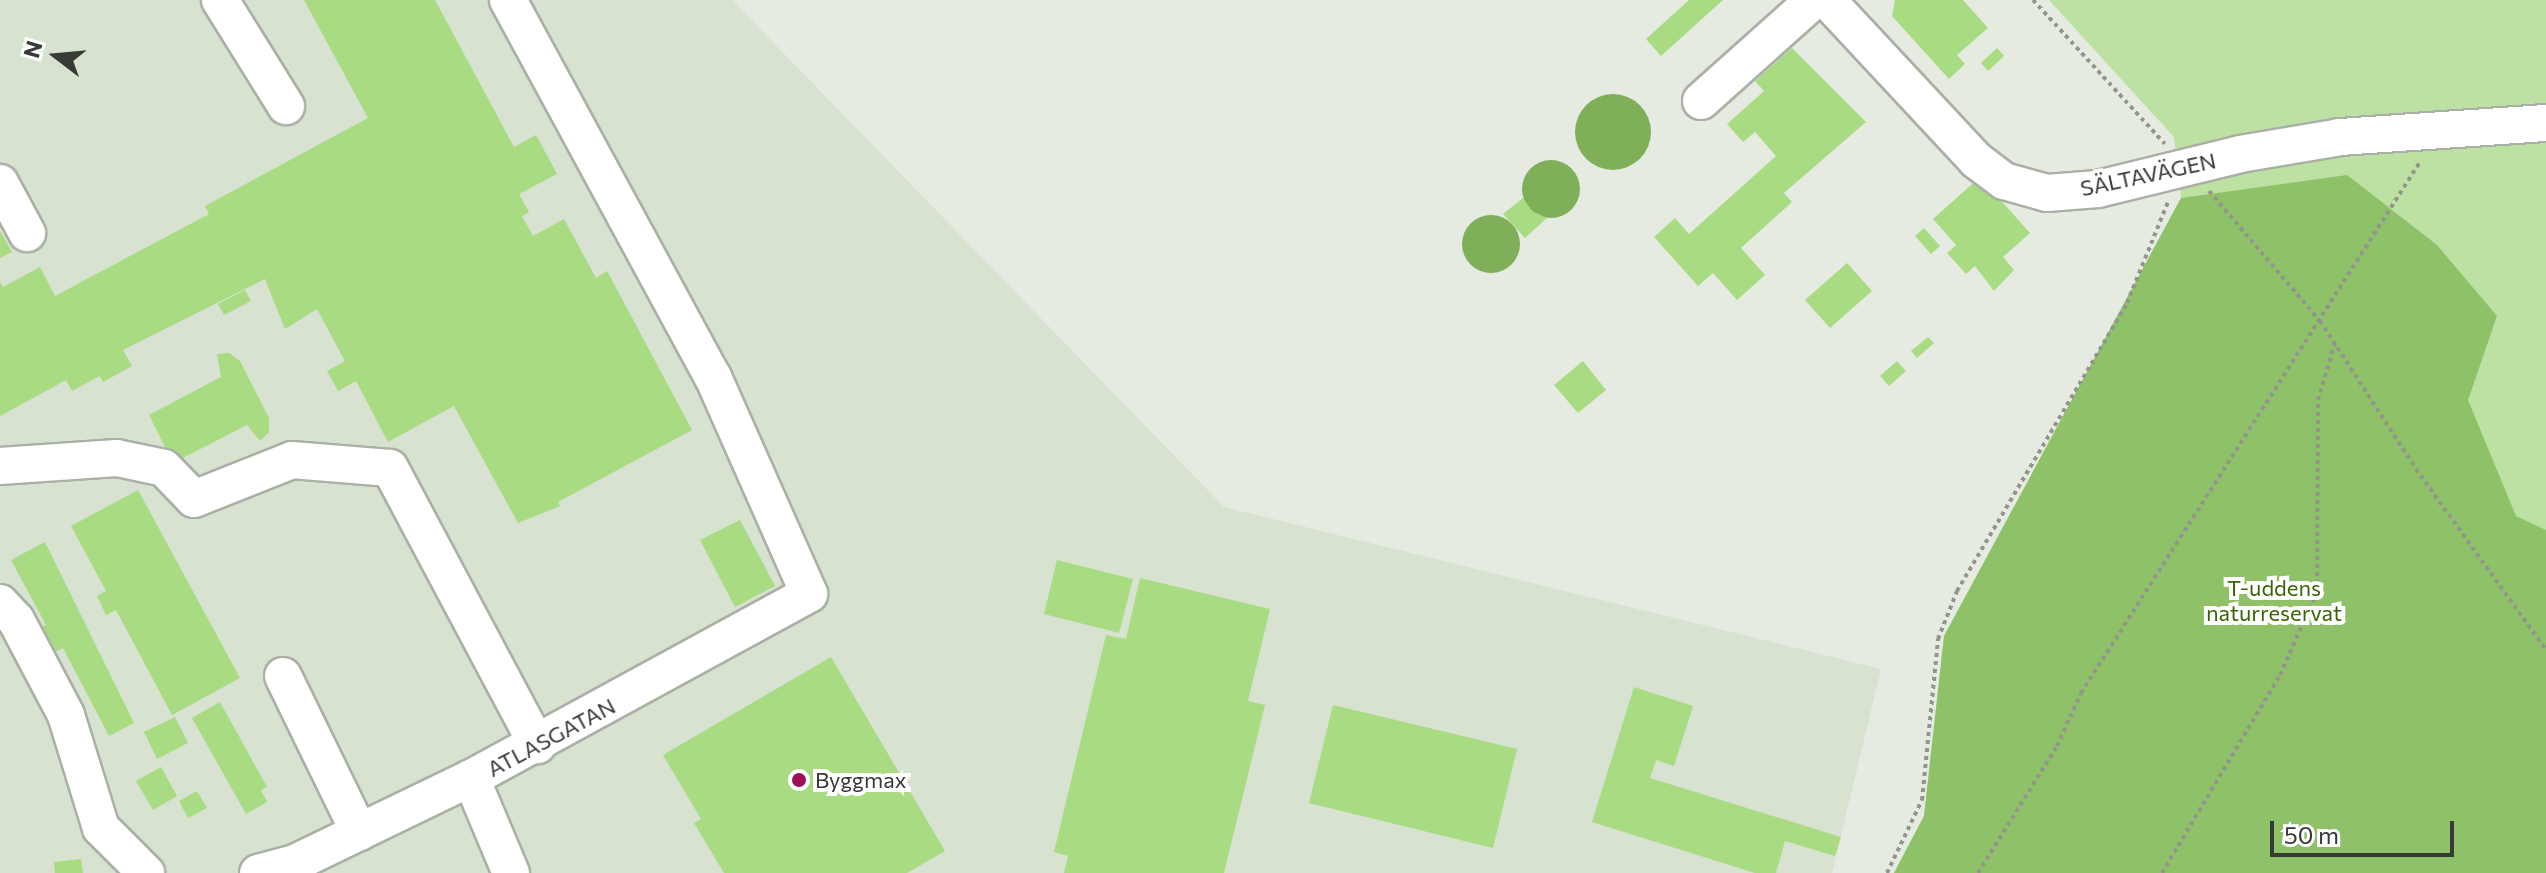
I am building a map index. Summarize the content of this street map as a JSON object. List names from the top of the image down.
{
  "streets": {
    "street": ["SÄLTAVÄGEN", "ATLASGATAN"]
  },
  "parks": ["T-uddens naturreservat"],
  "places": ["Byggmax"],
  "scale_bar": "50 m",
  "north": "left"
}
